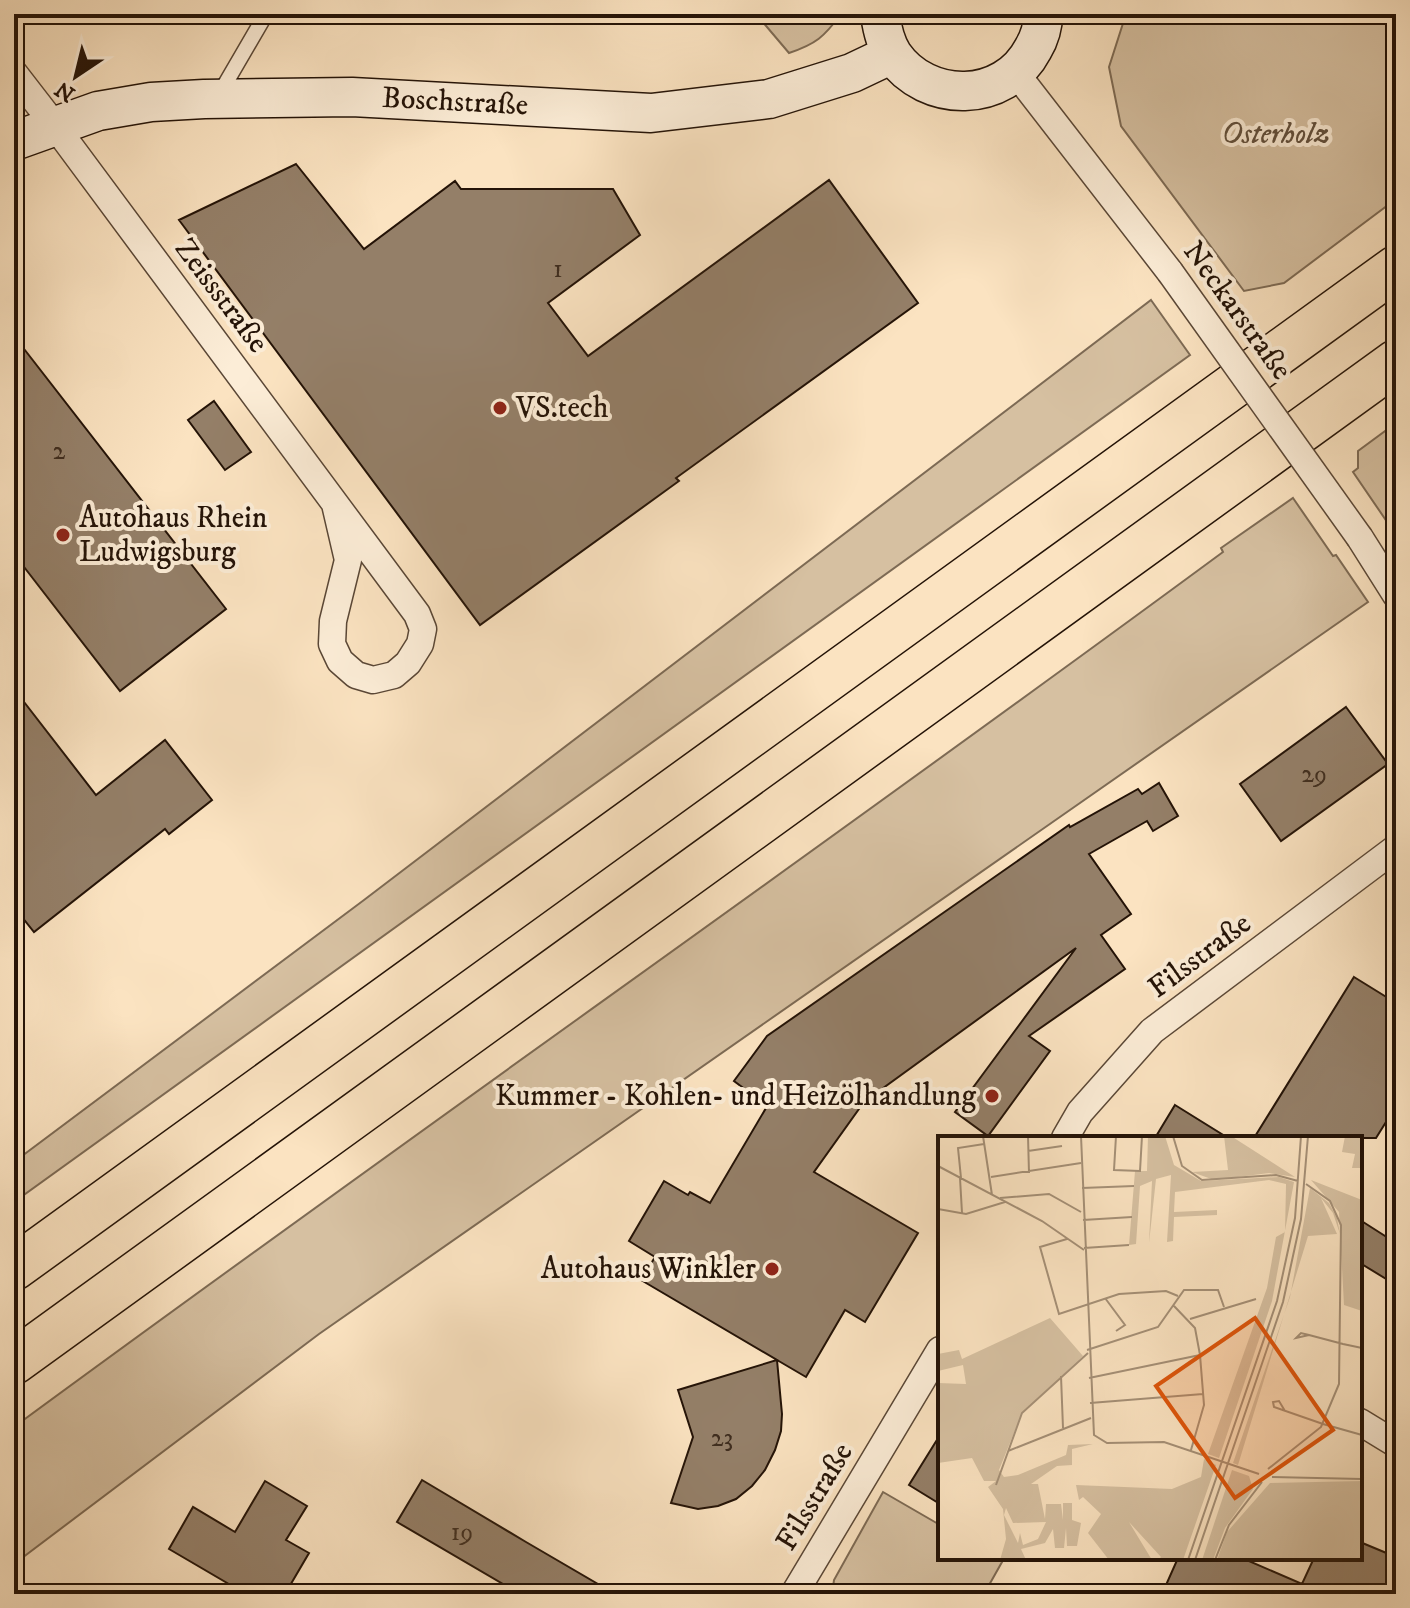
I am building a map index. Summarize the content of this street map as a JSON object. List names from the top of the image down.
{
  "streets": {
    "street": [
      "Boschstraße",
      "Zeissstraße",
      "Neckarstraße",
      "Filsstraße"
    ]
  },
  "crossings": [
    ["Boschstraße", "Zeissstraße"]
  ],
  "parks": ["Osterholz"],
  "places": [
    "VS.tech",
    "Autohaus Rhein Ludwigsburg",
    "Kummer - Kohlen- und Heizölhandlung",
    "Autohaus Winkler"
  ],
  "house_numbers": [
    "1",
    "2",
    "29",
    "23",
    "19"
  ],
  "north": "bottom left"
}
